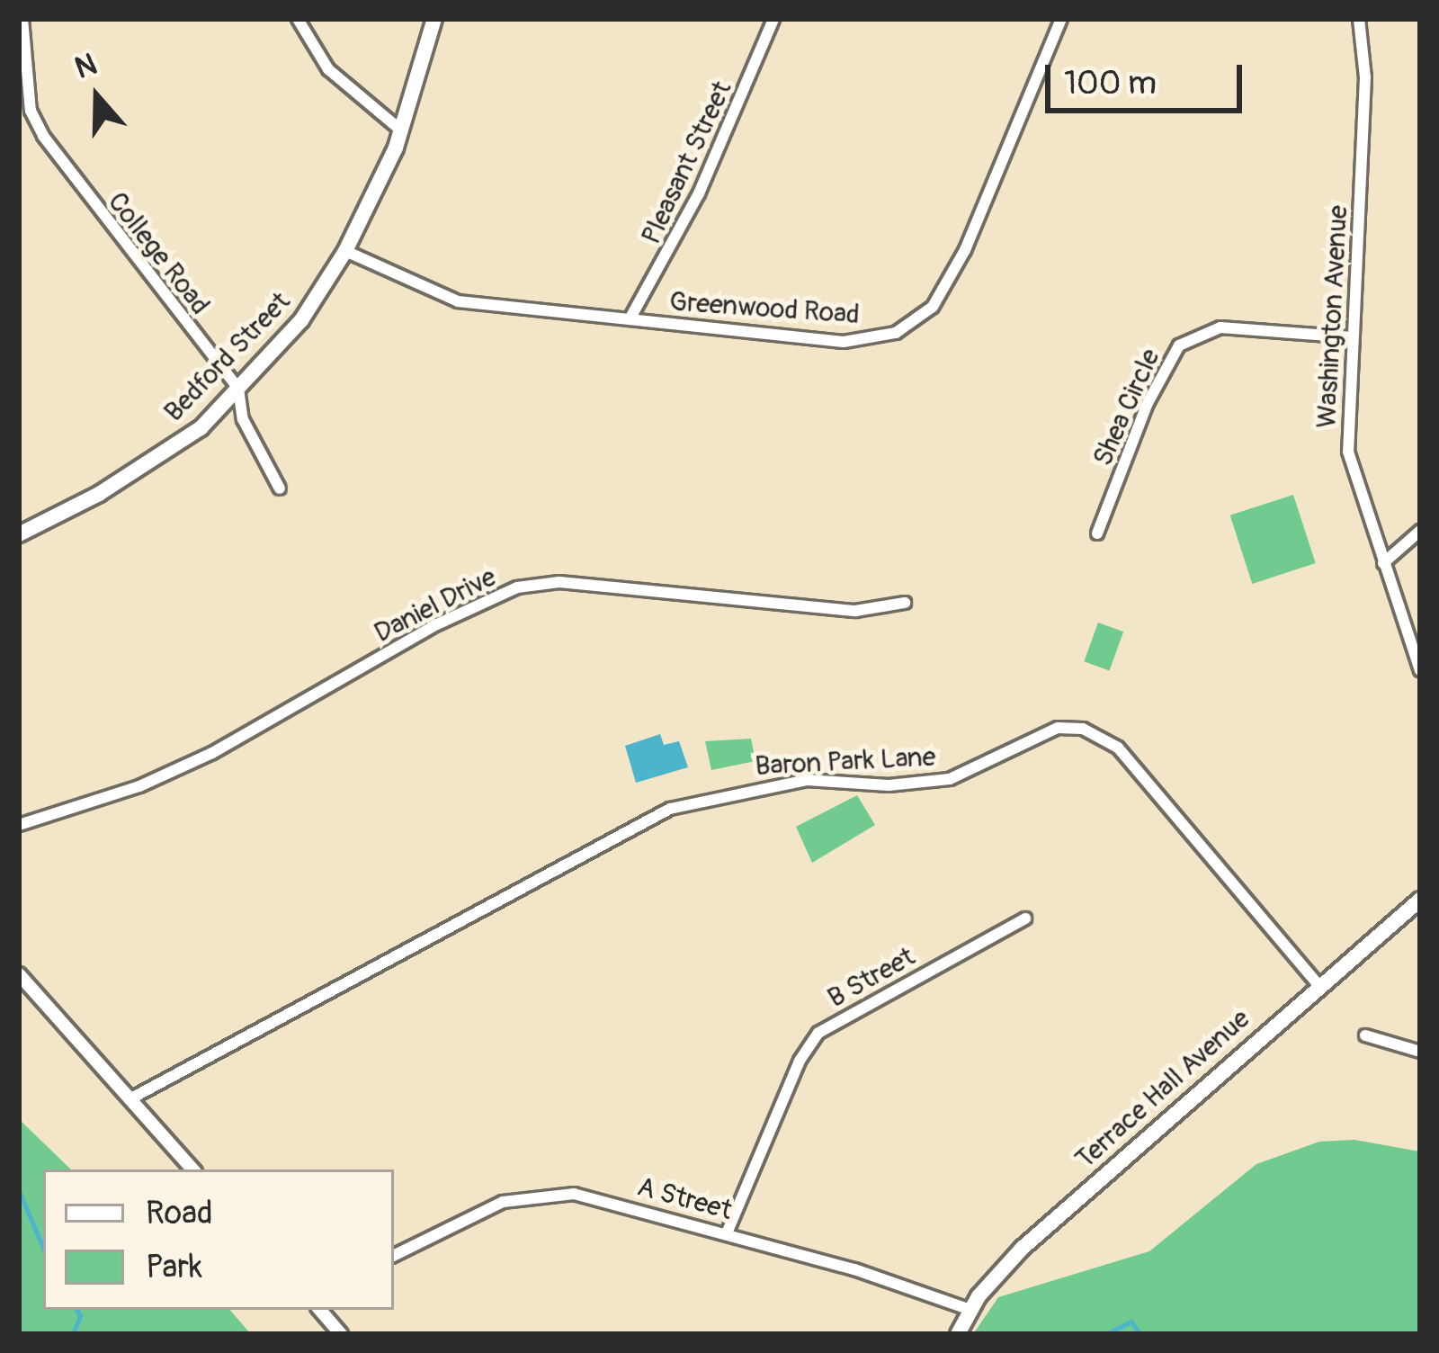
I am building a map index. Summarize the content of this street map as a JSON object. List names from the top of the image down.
{
  "streets": {
    "main road": ["Bedford Street", "Terrace Hall Avenue"],
    "street": [
      "Pleasant Street",
      "College Road",
      "Greenwood Road",
      "Washington Avenue",
      "Shea Circle",
      "Daniel Drive",
      "Baron Park Lane",
      "B Street",
      "A Street"
    ]
  },
  "crossings": [
    ["Pleasant Street", "Greenwood Road"],
    ["College Road", "Bedford Street"],
    ["Greenwood Road", "Bedford Street"],
    ["Washington Avenue", "Shea Circle"],
    ["Baron Park Lane", "Terrace Hall Avenue"],
    ["B Street", "A Street"],
    ["Terrace Hall Avenue", "A Street"]
  ],
  "legend": ["Road", "Park"],
  "scale_bar": "100 m",
  "north": "top"
}
